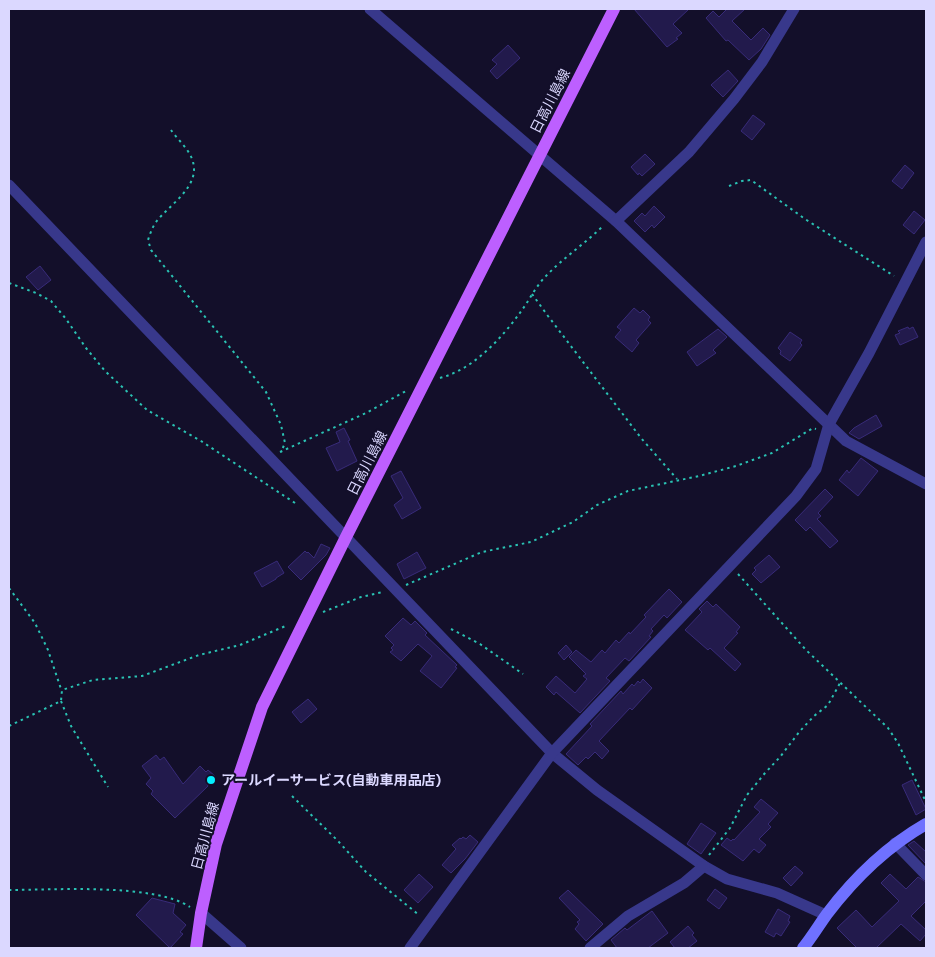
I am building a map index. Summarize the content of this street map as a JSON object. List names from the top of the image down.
{
  "streets": {
    "main road": ["日高川島線"]
  },
  "places": ["アールイーサービス(自動車用品店)"]
}
